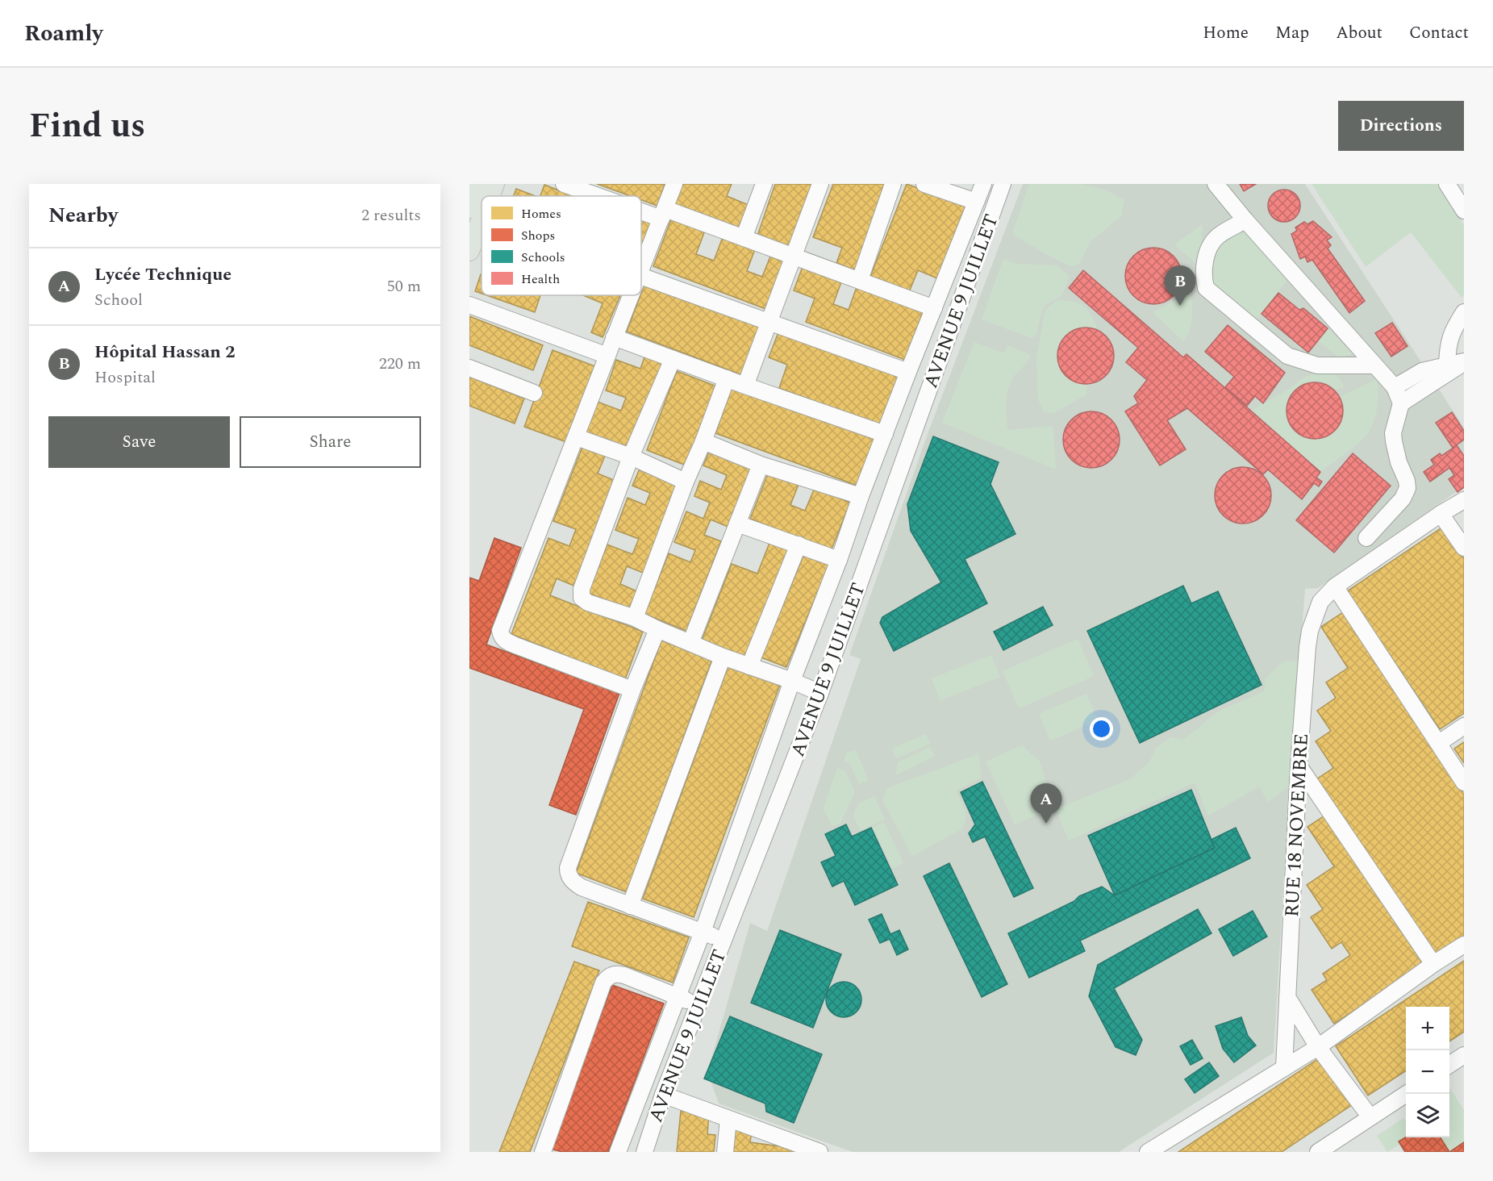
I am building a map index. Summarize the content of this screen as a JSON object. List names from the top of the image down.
{
  "streets": {
    "street": ["AVENUE 9 JUILLET", "RUE 18 NOVEMBRE"]
  },
  "legend": [
    "Homes",
    "Shops",
    "Schools",
    "Health"
  ],
  "page": {
    "header": "Roamly",
    "nav": [
      "Home",
      "Map",
      "About",
      "Contact"
    ],
    "title": "Find us",
    "buttons": [
      "Directions",
      ["Save", "Share"]
    ],
    "heading": ["Nearby", "2 results"],
    "list": [
      {
        "mark": "A",
        "name": "Lycée Technique",
        "note": "School",
        "value": "50 m"
      },
      {
        "mark": "B",
        "name": "Hôpital Hassan 2",
        "note": "Hospital",
        "value": "220 m"
      }
    ],
    "pins": ["B", "A"],
    "map_buttons": ["+", "−"]
  }
}
